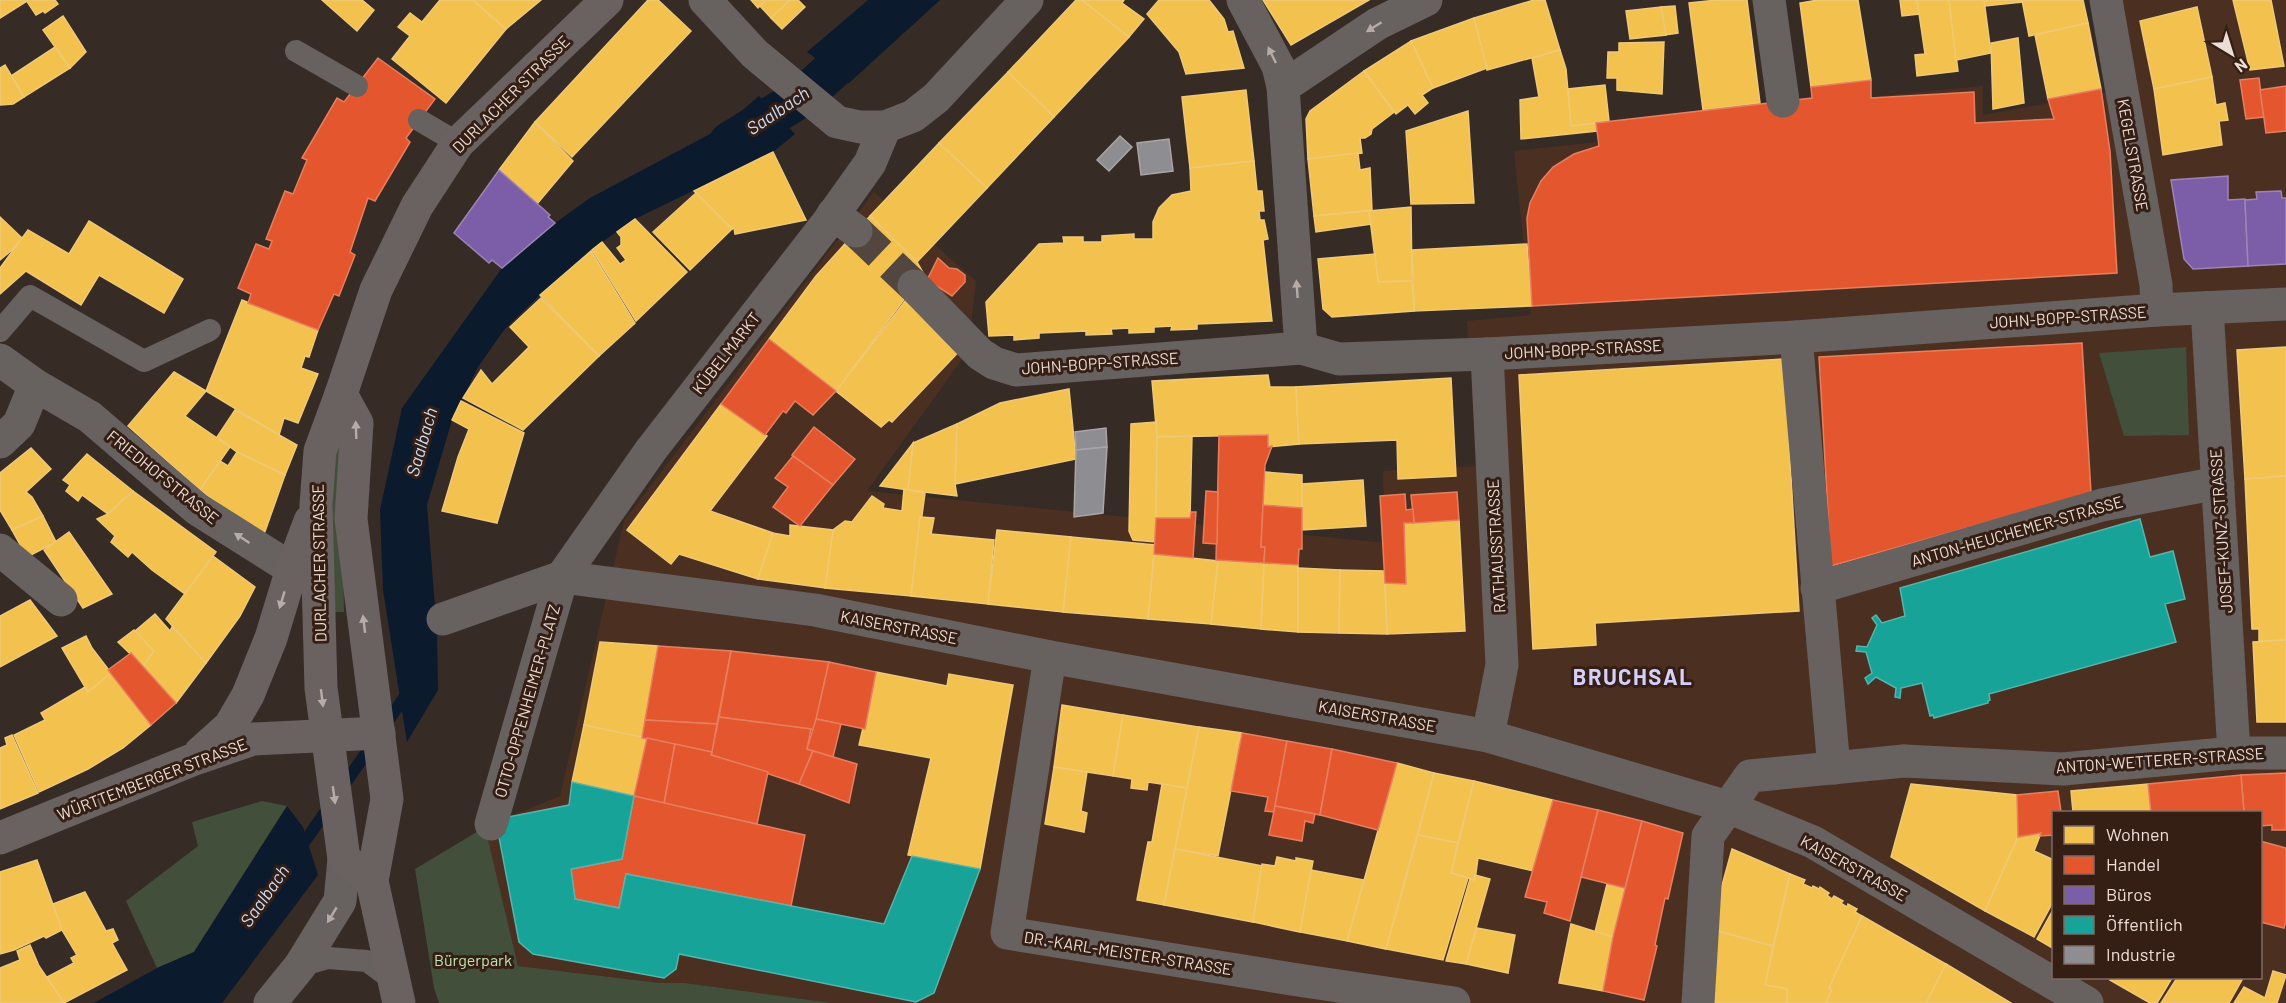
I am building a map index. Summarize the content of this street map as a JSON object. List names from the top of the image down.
{
  "streets": {
    "main road": ["DURLACHER STRASSE", "WÜRTTEMBERGER STRASSE"],
    "street": [
      "KEGELSTRASSE",
      "JOHN-BOPP-STRASSE",
      "KÜBELMARKT",
      "FRIEDHOFSTRASSE",
      "ANTON-HEUCHEMER-STRASSE",
      "JOSEF-KUNZ-STRASSE",
      "RATHAUSSTRASSE",
      "KAISERSTRASSE",
      "OTTO-OPPENHEIMER-PLATZ",
      "ANTON-WETTERER-STRASSE",
      "DR.-KARL-MEISTER-STRASSE"
    ]
  },
  "crossings": [
    ["DURLACHER STRASSE", "WÜRTTEMBERGER STRASSE"],
    ["KEGELSTRASSE", "JOHN-BOPP-STRASSE"],
    ["JOHN-BOPP-STRASSE", "JOSEF-KUNZ-STRASSE"],
    ["JOHN-BOPP-STRASSE", "RATHAUSSTRASSE"],
    ["KÜBELMARKT", "OTTO-OPPENHEIMER-PLATZ"],
    ["ANTON-HEUCHEMER-STRASSE", "JOSEF-KUNZ-STRASSE"],
    ["JOSEF-KUNZ-STRASSE", "ANTON-WETTERER-STRASSE"],
    ["RATHAUSSTRASSE", "KAISERSTRASSE"],
    ["KAISERSTRASSE", "OTTO-OPPENHEIMER-PLATZ"],
    ["KAISERSTRASSE", "ANTON-WETTERER-STRASSE"],
    ["KAISERSTRASSE", "DR.-KARL-MEISTER-STRASSE"]
  ],
  "one_way": ["FRIEDHOFSTRASSE"],
  "districts": ["BRUCHSAL"],
  "water": ["Saalbach"],
  "parks": ["Bürgerpark"],
  "legend": [
    "Wohnen",
    "Handel",
    "Büros",
    "Öffentlich",
    "Industrie"
  ],
  "north": "bottom right"
}
